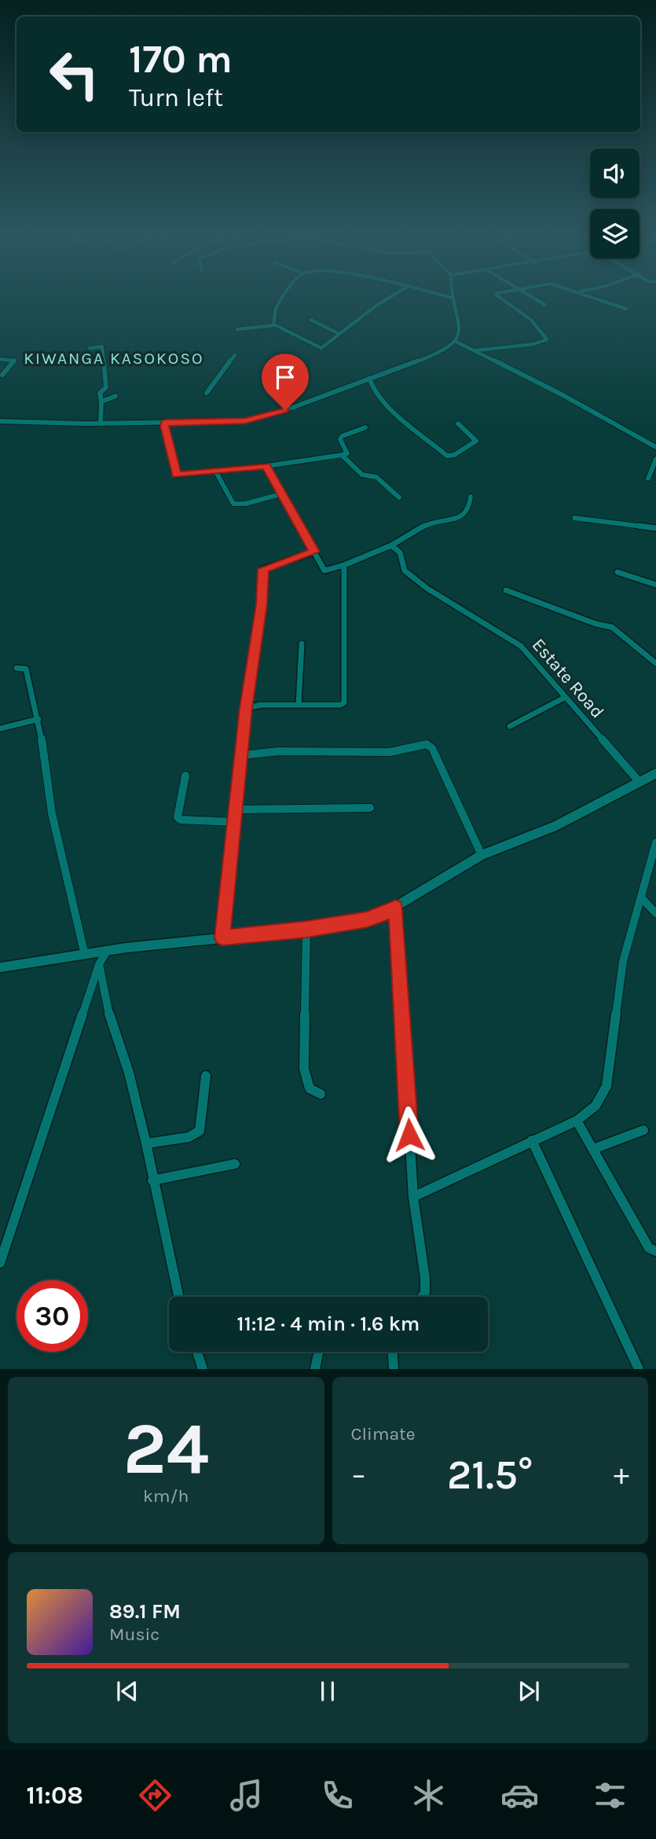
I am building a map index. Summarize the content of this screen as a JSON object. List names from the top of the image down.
{
  "streets": {
    "street": ["Estate Road"]
  },
  "districts": ["KIWANGA KASOKOSO"],
  "page": {
    "turn": ["170 m", "Turn left"],
    "limit": "30",
    "trip": "11:12 · 4 min · 1.6 km",
    "tile": [
      ["24", "km/h"],
      "Climate"
    ],
    "heat": ["−", "21.5°", "+"],
    "song": ["89.1 FM", "Music"],
    "tabs": "11:08"
  }
}
